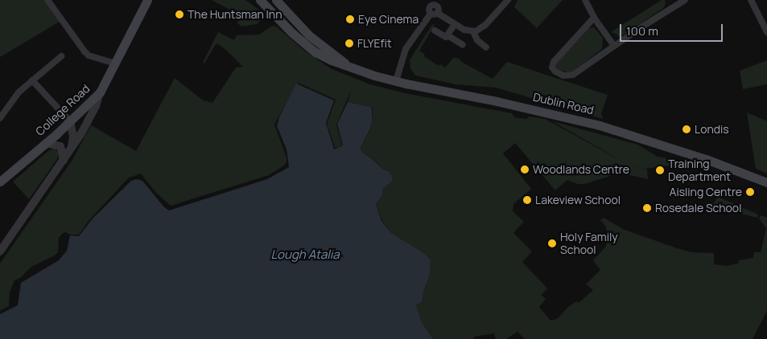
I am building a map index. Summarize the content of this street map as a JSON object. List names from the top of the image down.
{
  "streets": {
    "main road": ["Dublin Road", "College Road"]
  },
  "water": ["Lough Atalia"],
  "places": [
    "The Huntsman Inn",
    "Eye Cinema",
    "FLYEfit",
    "Londis",
    "Woodlands Centre",
    "Training Department",
    "Aisling Centre",
    "Lakeview School",
    "Rosedale School",
    "Holy Family School"
  ],
  "scale_bar": "100 m"
}
